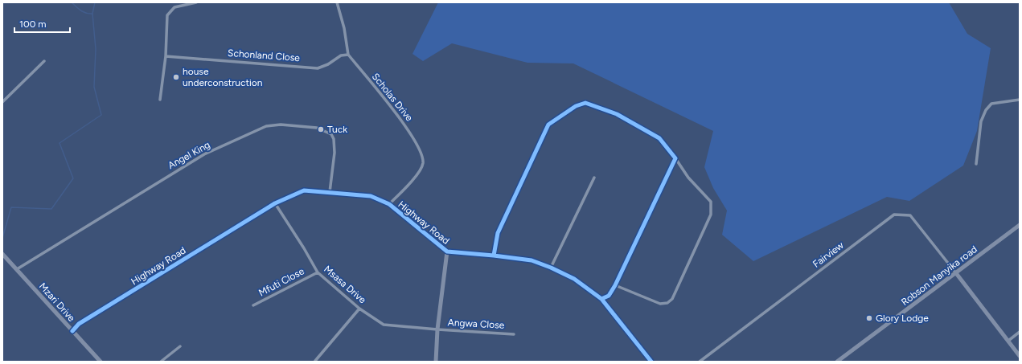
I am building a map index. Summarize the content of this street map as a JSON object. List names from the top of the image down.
{
  "streets": {
    "street": [
      "Schonland Close",
      "Scholas Drive",
      "Angel King",
      "Highway Road",
      "Fairview",
      "Robson Manyika road",
      "Mfuti Close",
      "Msasa Drive",
      "Mzari Drive",
      "Angwa Close"
    ]
  },
  "crossings": [
    ["Schonland Close", "Scholas Drive"],
    ["Scholas Drive", "Highway Road"],
    ["Angel King", "Highway Road"],
    ["Angel King", "Mzari Drive"],
    ["Highway Road", "Msasa Drive"],
    ["Highway Road", "Mzari Drive"],
    ["Fairview", "Robson Manyika road"],
    ["Mfuti Close", "Msasa Drive"],
    ["Msasa Drive", "Angwa Close"]
  ],
  "places": ["house underconstruction", "Tuck", "Glory Lodge"],
  "scale_bar": "100 m"
}
